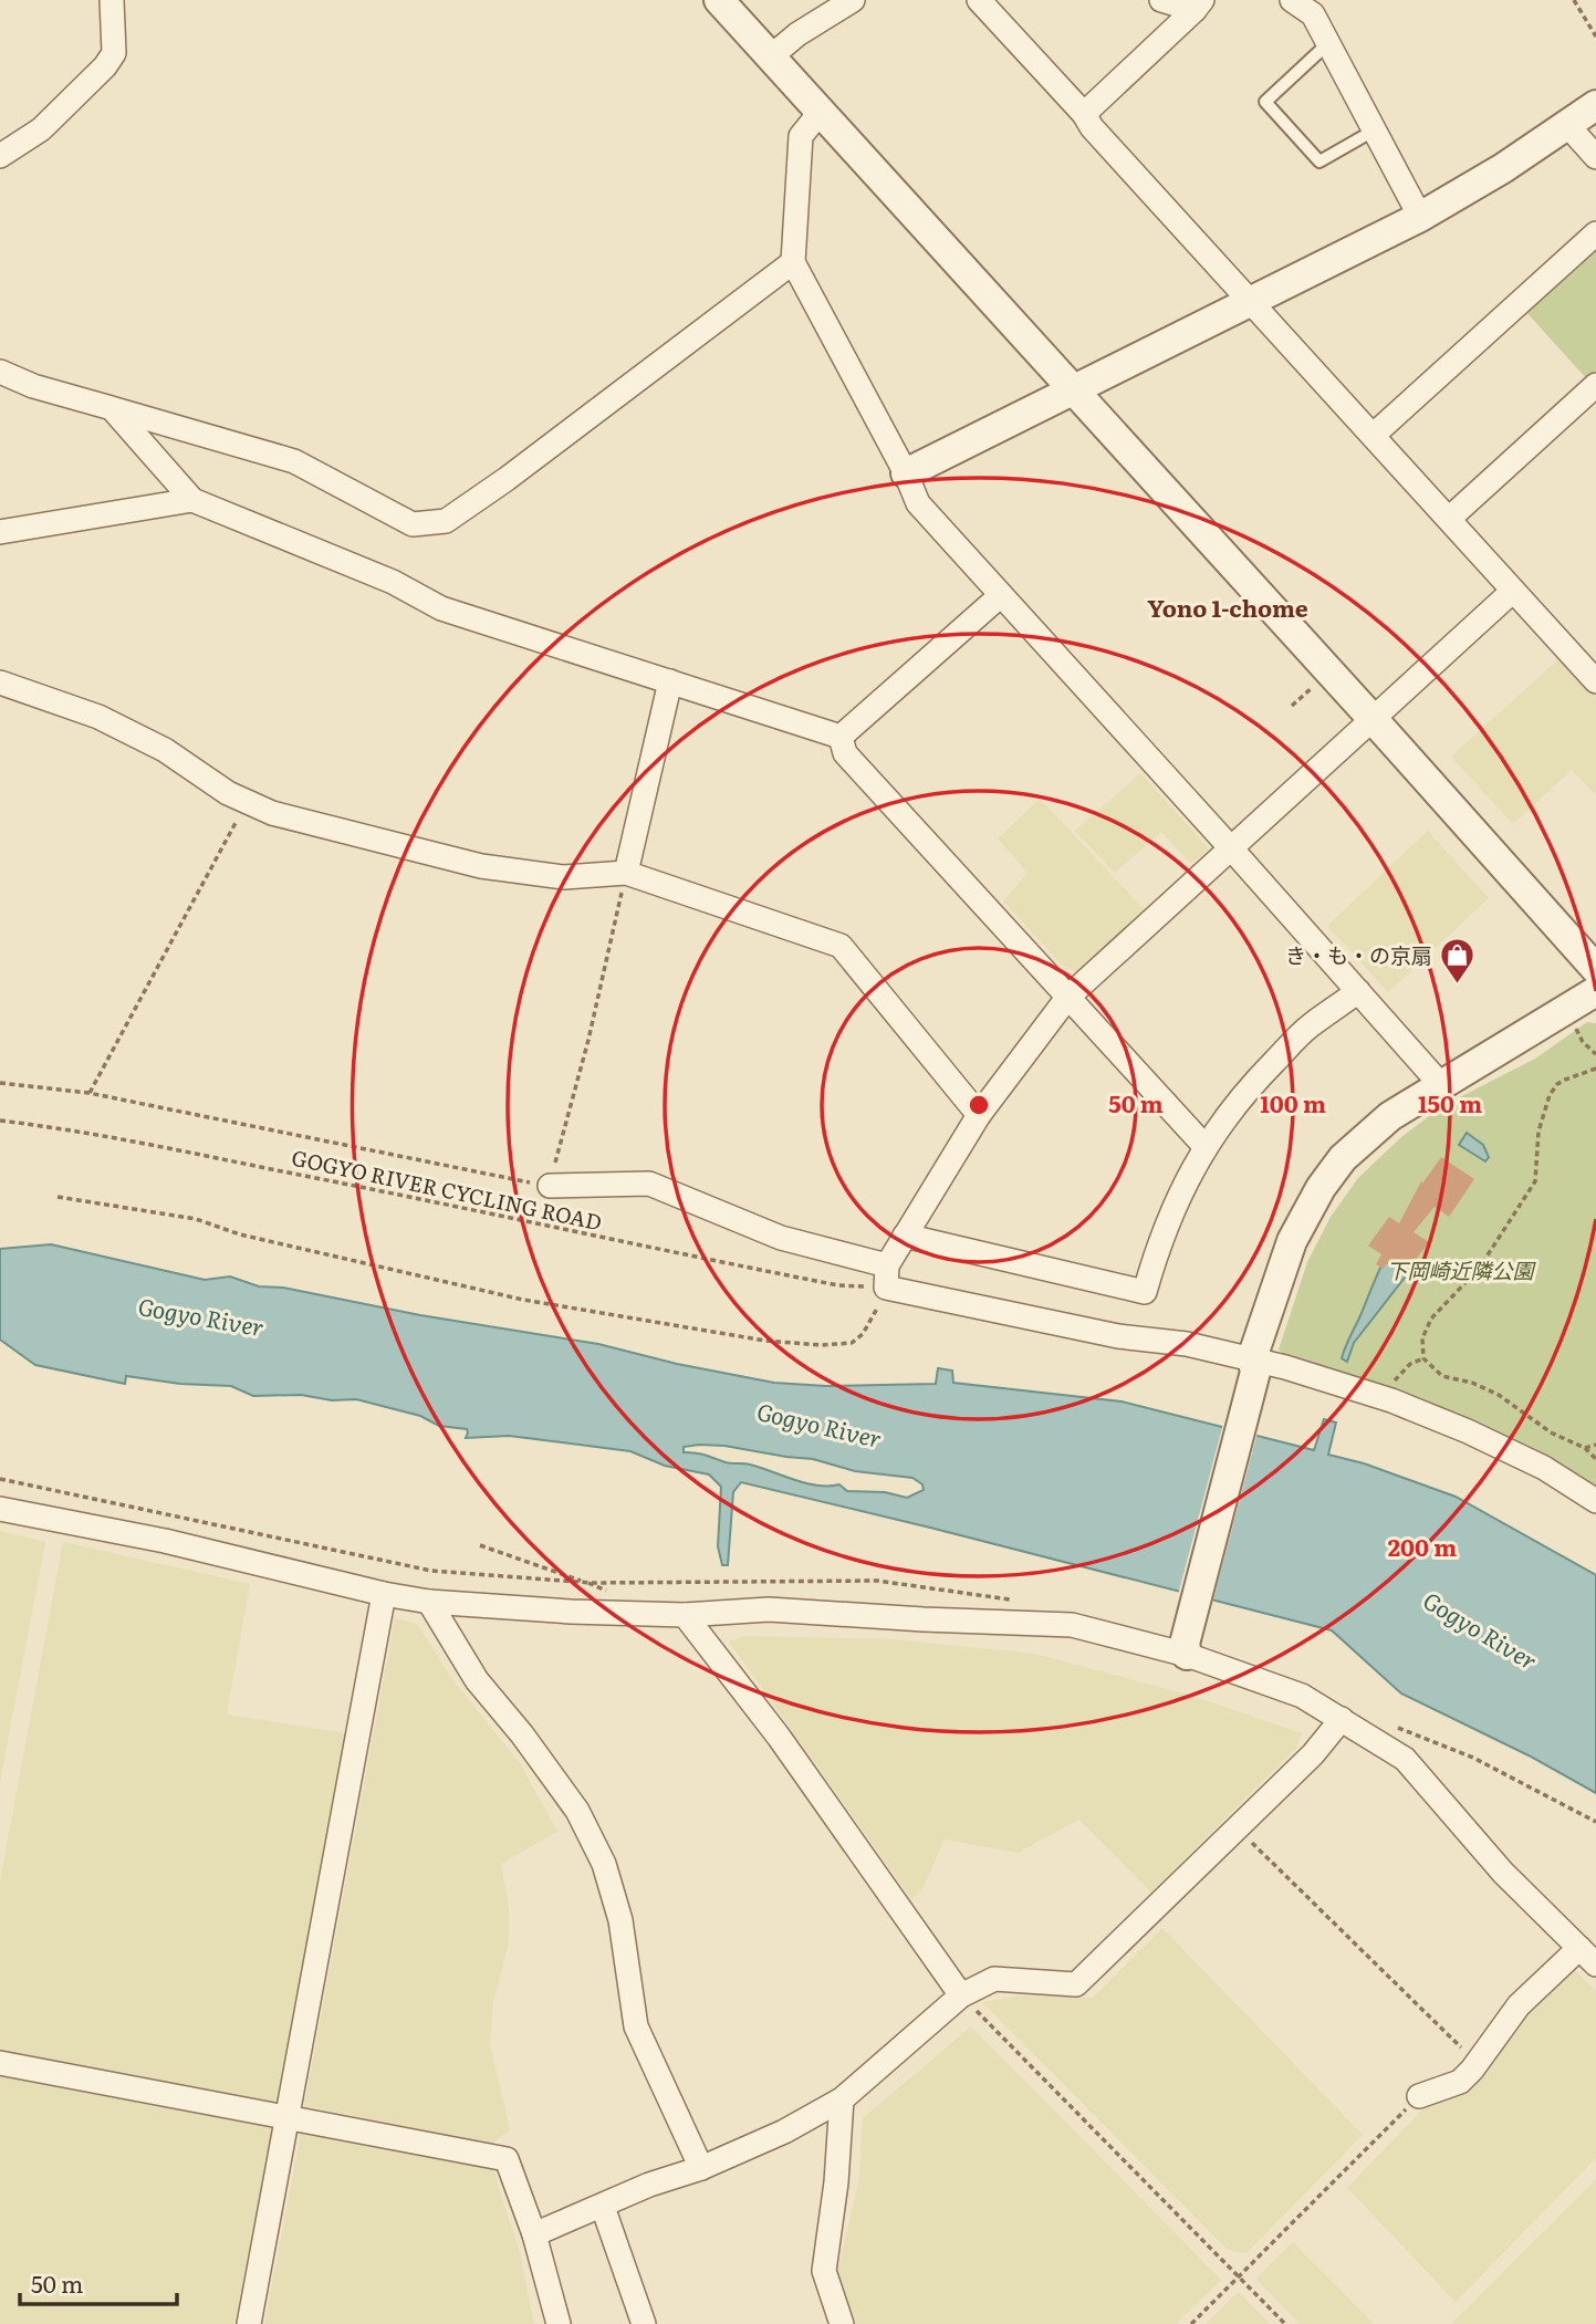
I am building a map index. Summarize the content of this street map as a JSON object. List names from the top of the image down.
{
  "streets": {
    "path": ["GOGYO RIVER CYCLING ROAD"]
  },
  "districts": ["Yono 1-chome"],
  "water": ["Gogyo River"],
  "parks": ["下岡崎近隣公園"],
  "places": {
    "shop": ["き・も・の京扇"]
  },
  "scale_bar": "50 m",
  "rings": [
    "50 m",
    "100 m",
    "150 m",
    "200 m"
  ]
}
